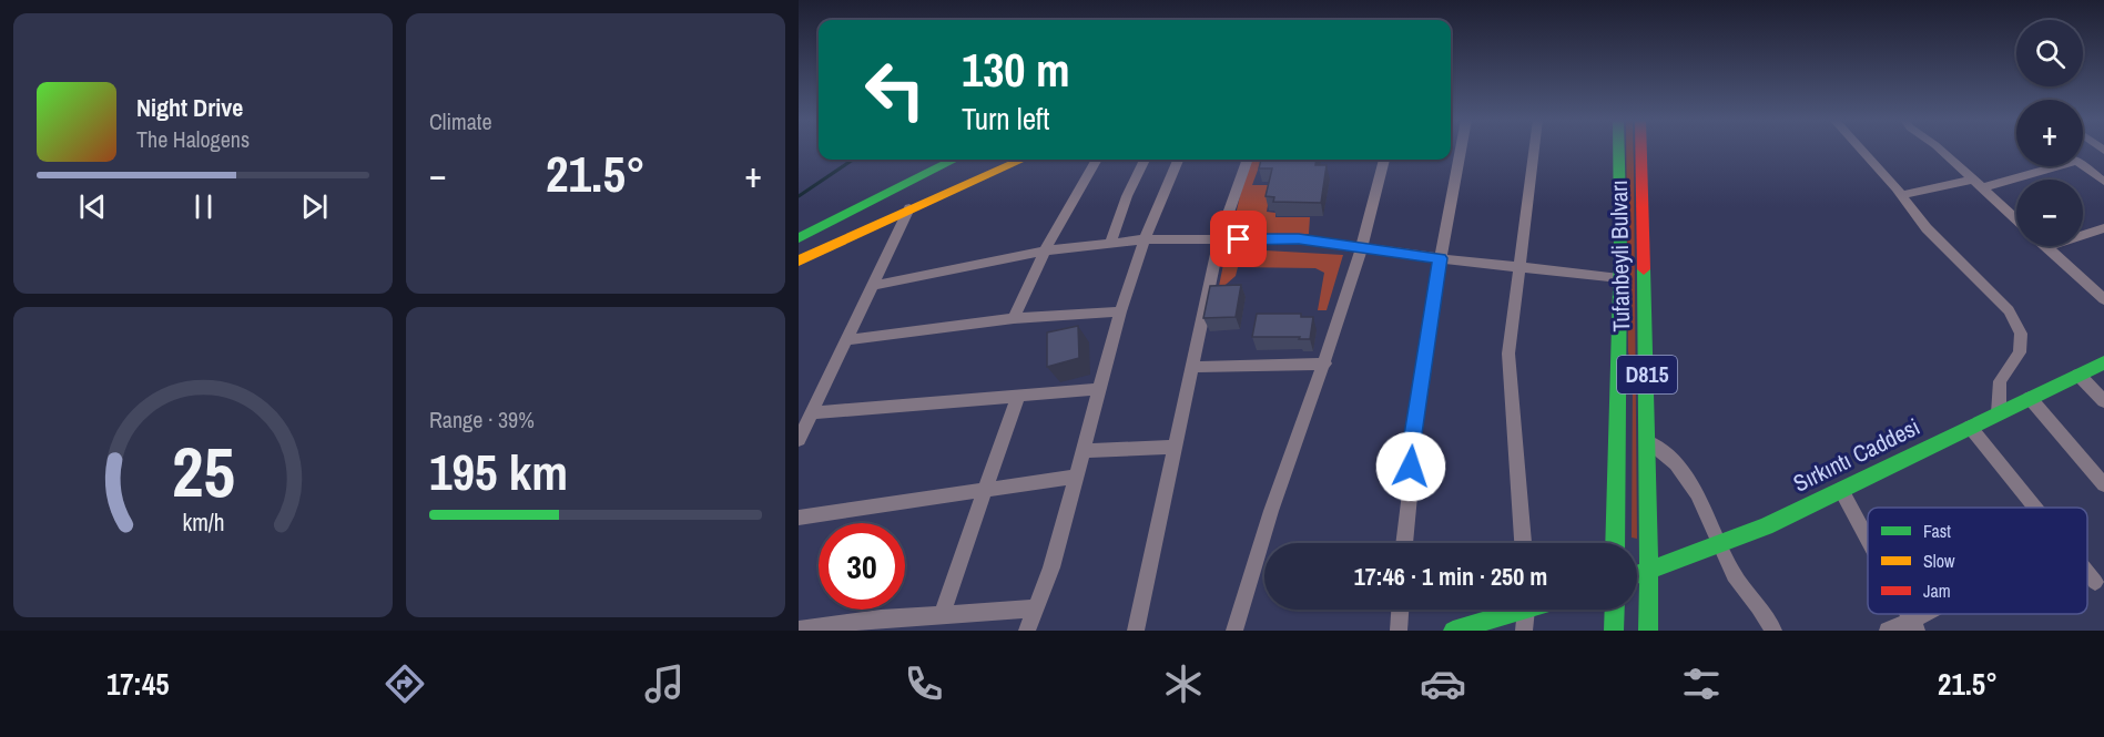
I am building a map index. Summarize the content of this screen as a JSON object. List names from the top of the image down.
{
  "streets": {
    "main road": ["Tufanbeyli Bulvarı", "D815", "Sırkıntı Caddesi"]
  },
  "crossings": [
    ["Tufanbeyli Bulvarı", "Sırkıntı Caddesi"]
  ],
  "legend": ["Fast", "Slow", "Jam"],
  "page": {
    "tile": [
      "Climate",
      ["Range · 39%", "195 km"]
    ],
    "map_buttons": ["+", "−"],
    "turn": ["130 m", "Turn left"],
    "song": ["Night Drive", "The Halogens"],
    "heat": ["−", "21.5°", "+"],
    "limit": "30",
    "trip": "17:46 · 1 min · 250 m",
    "tabs": ["17:45", "21.5°"],
    "gauge": ["25", "km/h"]
  }
}
